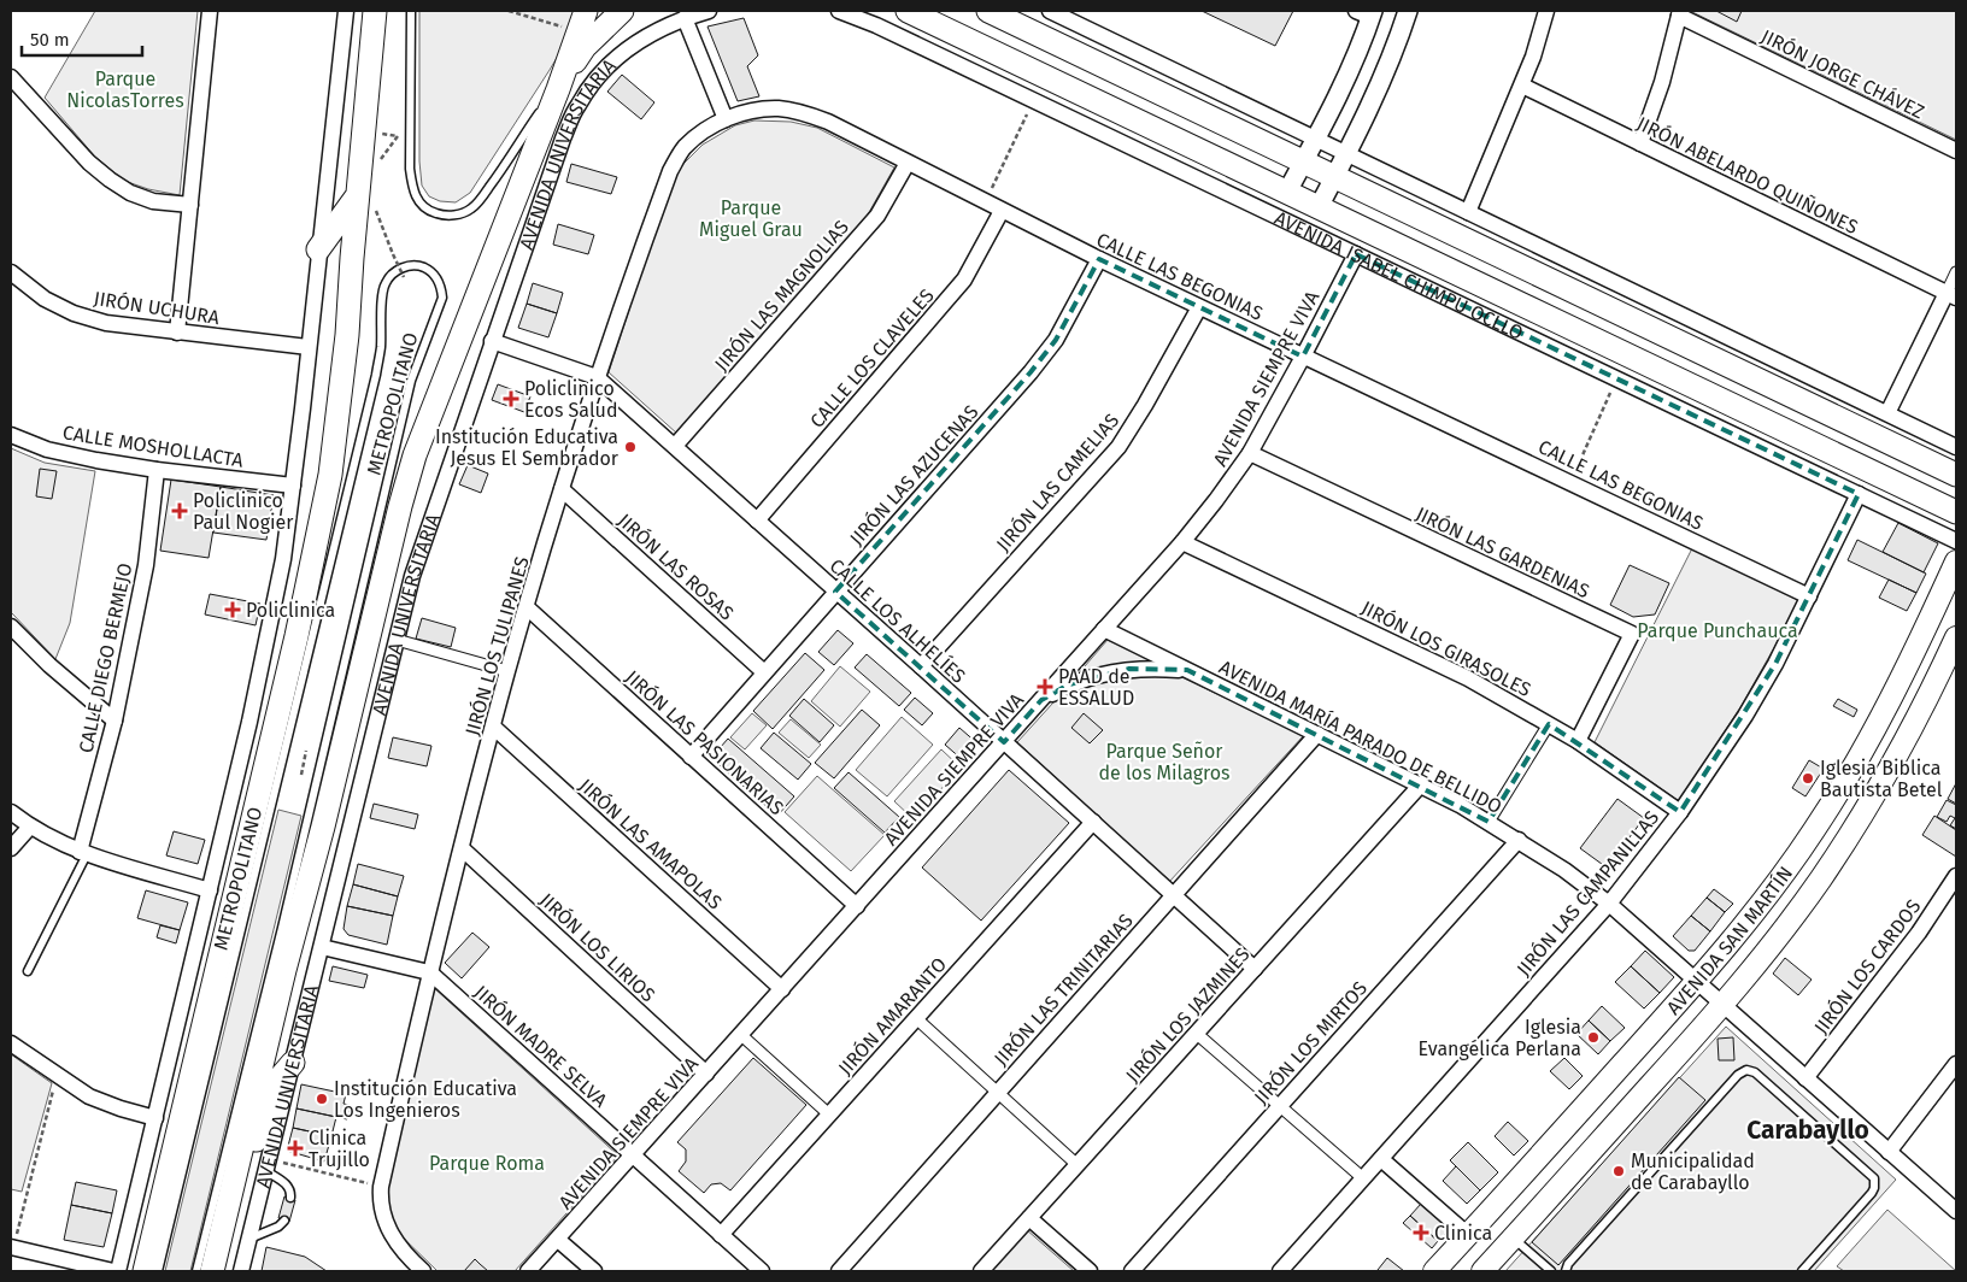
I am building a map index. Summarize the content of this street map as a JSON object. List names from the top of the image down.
{
  "streets": {
    "main road": ["AVENIDA UNIVERSITARIA", "AVENIDA ISABEL CHIMPU OCLLO", "AVENIDA SAN MARTÍN"],
    "street": [
      "JIRÓN JORGE CHÁVEZ",
      "JIRÓN ABELARDO QUIÑONES",
      "CALLE LAS BEGONIAS",
      "JIRÓN LAS MAGNOLIAS",
      "JIRÓN UCHURA",
      "CALLE LOS CLAVELES",
      "AVENIDA SIEMPRE VIVA",
      "CALLE MOSHOLLACTA",
      "JIRÓN LAS AZUCENAS",
      "JIRÓN LAS CAMELIAS",
      "JIRÓN LAS GARDENIAS",
      "JIRÓN LAS ROSAS",
      "CALLE LOS ALHELÍES",
      "JIRÓN LOS TULIPANES",
      "JIRÓN LOS GIRASOLES",
      "CALLE DIEGO BERMEJO",
      "AVENIDA MARÍA PARADO DE BELLIDO",
      "JIRÓN LAS PASIONARIAS",
      "JIRÓN LAS AMAPOLAS",
      "JIRÓN LAS CAMPANILLAS",
      "JIRÓN LOS LIRIOS",
      "JIRÓN LOS CARDOS",
      "JIRÓN LAS TRINITARIAS",
      "JIRÓN LOS JAZMINES",
      "JIRÓN AMARANTO",
      "JIRÓN LOS MIRTOS",
      "JIRÓN MADRE SELVA"
    ],
    "lane": ["METROPOLITANO"]
  },
  "crossings": [
    ["AVENIDA UNIVERSITARIA", "CALLE LOS ALHELÍES"],
    ["AVENIDA UNIVERSITARIA", "JIRÓN MADRE SELVA"],
    ["AVENIDA ISABEL CHIMPU OCLLO", "AVENIDA SIEMPRE VIVA"],
    ["AVENIDA ISABEL CHIMPU OCLLO", "JIRÓN LAS CAMPANILLAS"],
    ["CALLE LAS BEGONIAS", "JIRÓN LAS MAGNOLIAS"],
    ["CALLE LAS BEGONIAS", "CALLE LOS CLAVELES"],
    ["CALLE LAS BEGONIAS", "AVENIDA SIEMPRE VIVA"],
    ["CALLE LAS BEGONIAS", "JIRÓN LAS AZUCENAS"],
    ["CALLE LAS BEGONIAS", "JIRÓN LAS CAMELIAS"],
    ["CALLE LAS BEGONIAS", "JIRÓN LOS TULIPANES"],
    ["CALLE LAS BEGONIAS", "JIRÓN LAS CAMPANILLAS"],
    ["JIRÓN LAS MAGNOLIAS", "CALLE LOS ALHELÍES"],
    ["CALLE LOS CLAVELES", "CALLE LOS ALHELÍES"],
    ["AVENIDA SIEMPRE VIVA", "JIRÓN LAS GARDENIAS"],
    ["AVENIDA SIEMPRE VIVA", "CALLE LOS ALHELÍES"],
    ["AVENIDA SIEMPRE VIVA", "JIRÓN LOS GIRASOLES"],
    ["AVENIDA SIEMPRE VIVA", "AVENIDA MARÍA PARADO DE BELLIDO"],
    ["AVENIDA SIEMPRE VIVA", "JIRÓN LAS PASIONARIAS"],
    ["AVENIDA SIEMPRE VIVA", "JIRÓN LAS AMAPOLAS"],
    ["AVENIDA SIEMPRE VIVA", "JIRÓN LOS LIRIOS"],
    ["AVENIDA SIEMPRE VIVA", "JIRÓN MADRE SELVA"],
    ["CALLE MOSHOLLACTA", "CALLE DIEGO BERMEJO"],
    ["JIRÓN LAS AZUCENAS", "JIRÓN LAS ROSAS"],
    ["JIRÓN LAS AZUCENAS", "CALLE LOS ALHELÍES"],
    ["JIRÓN LAS AZUCENAS", "JIRÓN LAS PASIONARIAS"],
    ["JIRÓN LAS CAMELIAS", "CALLE LOS ALHELÍES"],
    ["JIRÓN LAS GARDENIAS", "JIRÓN LOS GIRASOLES"],
    ["JIRÓN LAS ROSAS", "JIRÓN LOS TULIPANES"],
    ["CALLE LOS ALHELÍES", "JIRÓN LOS TULIPANES"],
    ["CALLE LOS ALHELÍES", "JIRÓN LAS TRINITARIAS"],
    ["CALLE LOS ALHELÍES", "JIRÓN LOS JAZMINES"],
    ["CALLE LOS ALHELÍES", "JIRÓN AMARANTO"],
    ["JIRÓN LOS TULIPANES", "JIRÓN LAS PASIONARIAS"],
    ["JIRÓN LOS TULIPANES", "JIRÓN LAS AMAPOLAS"],
    ["JIRÓN LOS TULIPANES", "JIRÓN LOS LIRIOS"],
    ["JIRÓN LOS TULIPANES", "JIRÓN MADRE SELVA"],
    ["JIRÓN LOS GIRASOLES", "JIRÓN LAS CAMPANILLAS"],
    ["AVENIDA MARÍA PARADO DE BELLIDO", "JIRÓN LAS CAMPANILLAS"],
    ["AVENIDA MARÍA PARADO DE BELLIDO", "AVENIDA SAN MARTÍN"],
    ["AVENIDA MARÍA PARADO DE BELLIDO", "JIRÓN LOS CARDOS"],
    ["AVENIDA MARÍA PARADO DE BELLIDO", "JIRÓN LAS TRINITARIAS"],
    ["AVENIDA MARÍA PARADO DE BELLIDO", "JIRÓN LOS JAZMINES"],
    ["AVENIDA MARÍA PARADO DE BELLIDO", "JIRÓN LOS MIRTOS"],
    ["JIRÓN AMARANTO", "JIRÓN MADRE SELVA"]
  ],
  "districts": ["Carabayllo"],
  "parks": [
    "Parque NicolasTorres",
    "Parque Miguel Grau",
    "Parque Punchauca",
    "Parque Señor de los Milagros",
    "Parque Roma"
  ],
  "places": {
    "health": [
      "Policlinico Ecos Salud",
      "Policlinico Paul Nogier",
      "Policlinica",
      "PAAD de ESSALUD",
      "Clinica Trujillo",
      "Clinica"
    ],
    "other": [
      "Institución Educativa Jesus El Sembrador",
      "Iglesia Biblica Bautista Betel",
      "Iglesia Evangélica Perlana",
      "Institución Educativa Los Ingenieros",
      "Municipalidad de Carabayllo"
    ]
  },
  "scale_bar": "50 m"
}
